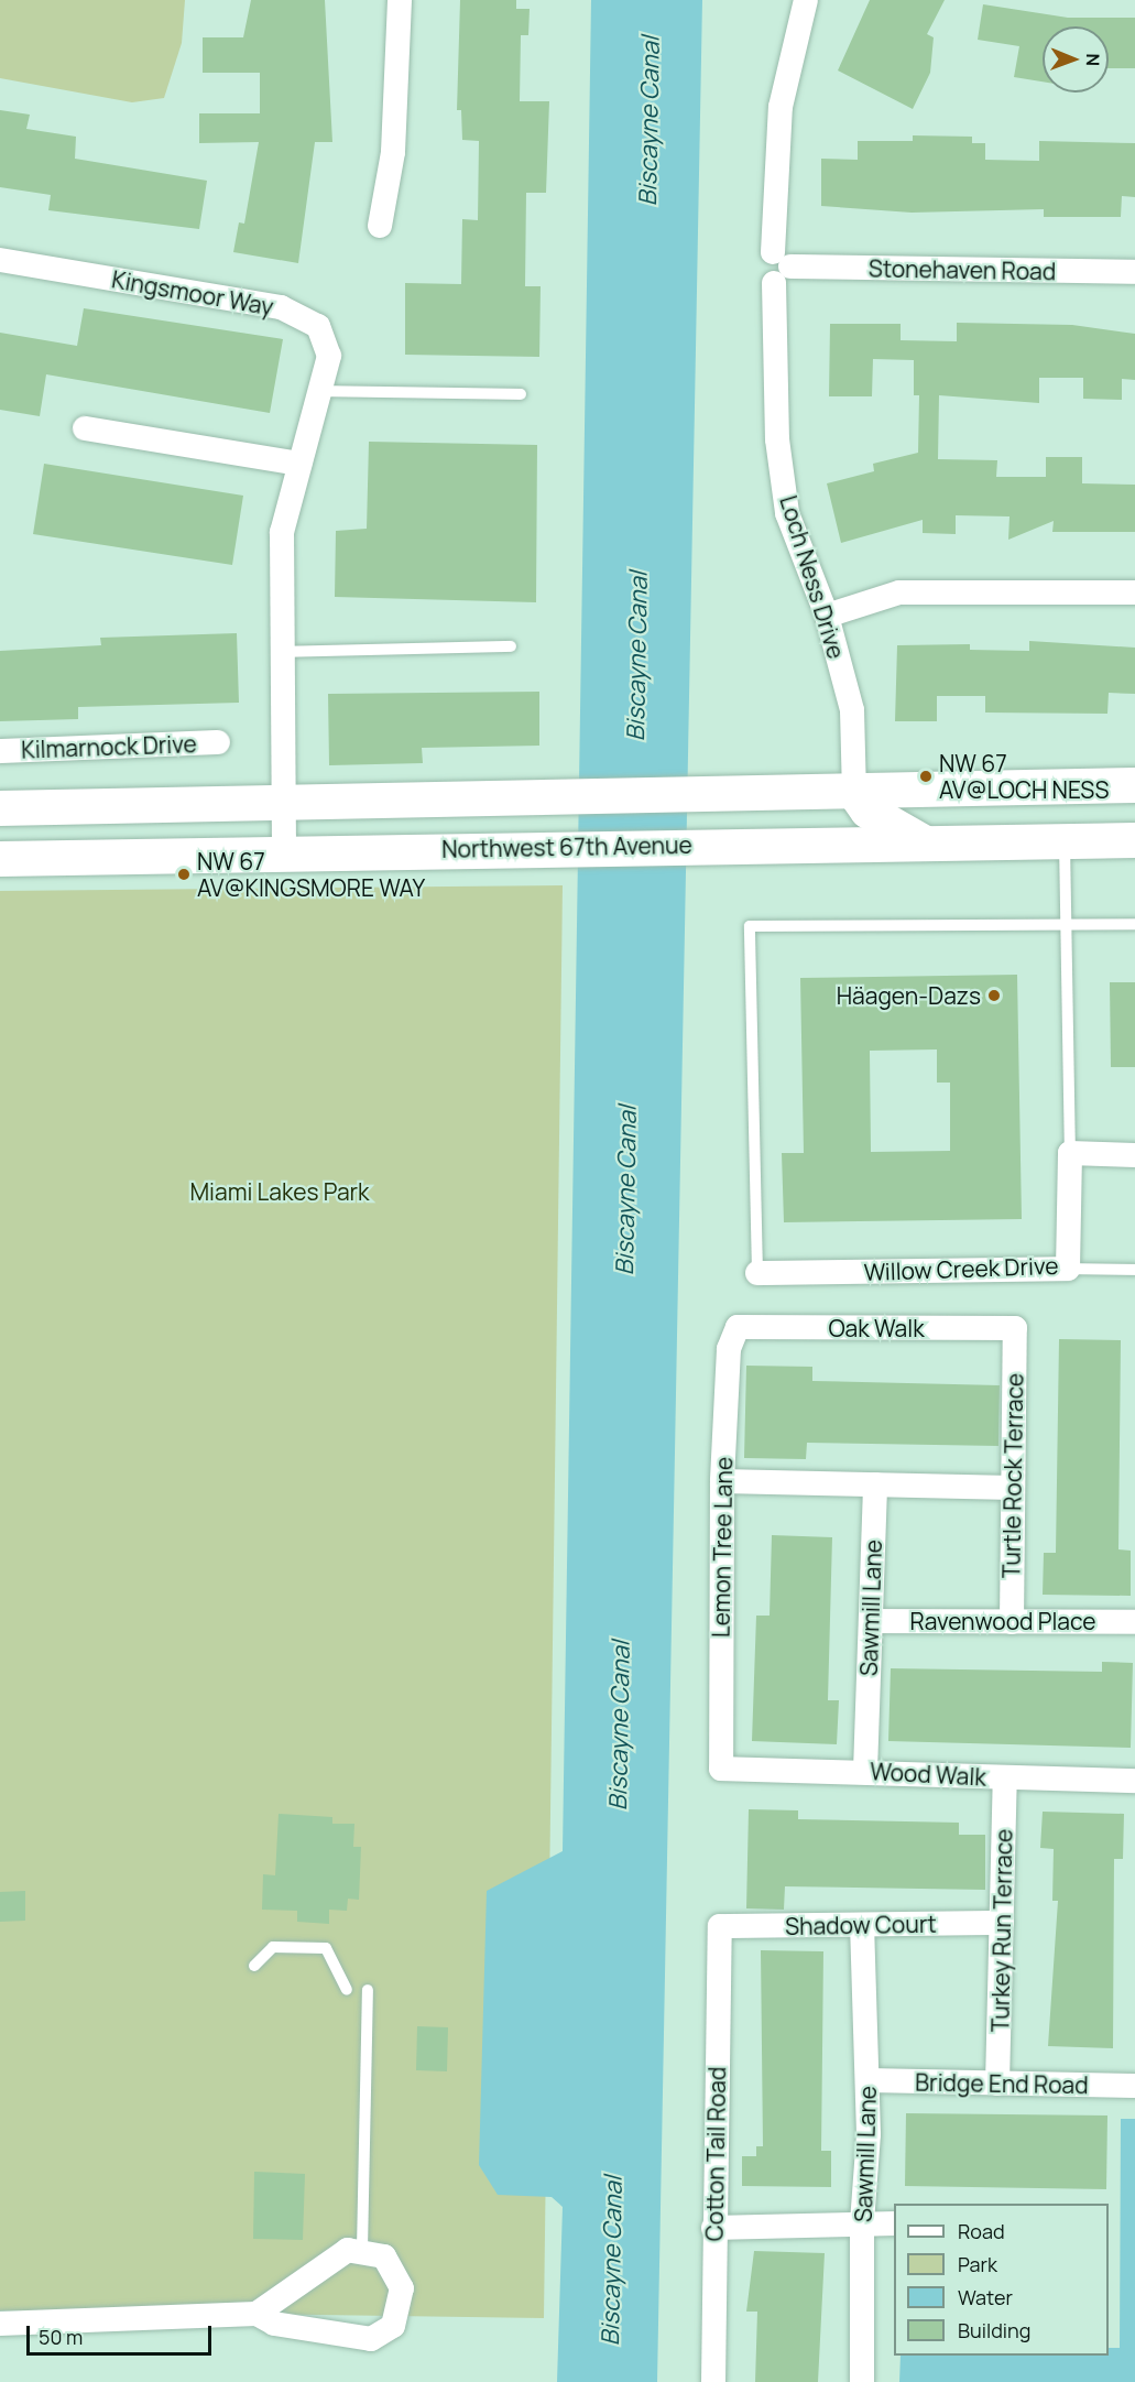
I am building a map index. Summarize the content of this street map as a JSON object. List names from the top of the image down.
{
  "streets": {
    "main road": ["Northwest 67th Avenue"],
    "street": [
      "Stonehaven Road",
      "Kingsmoor Way",
      "Loch Ness Drive",
      "Kilmarnock Drive",
      "Willow Creek Drive",
      "Oak Walk",
      "Turtle Rock Terrace",
      "Lemon Tree Lane",
      "Sawmill Lane",
      "Ravenwood Place",
      "Wood Walk",
      "Shadow Court",
      "Turkey Run Terrace",
      "Bridge End Road",
      "Cotton Tail Road"
    ]
  },
  "crossings": [
    ["Stonehaven Road", "Loch Ness Drive"],
    ["Kingsmoor Way", "Northwest 67th Avenue"],
    ["Loch Ness Drive", "Northwest 67th Avenue"],
    ["Oak Walk", "Turtle Rock Terrace"],
    ["Oak Walk", "Lemon Tree Lane"],
    ["Turtle Rock Terrace", "Ravenwood Place"],
    ["Lemon Tree Lane", "Wood Walk"],
    ["Sawmill Lane", "Ravenwood Place"],
    ["Sawmill Lane", "Wood Walk"],
    ["Sawmill Lane", "Shadow Court"],
    ["Sawmill Lane", "Bridge End Road"],
    ["Wood Walk", "Turkey Run Terrace"],
    ["Shadow Court", "Turkey Run Terrace"],
    ["Shadow Court", "Cotton Tail Road"],
    ["Turkey Run Terrace", "Bridge End Road"]
  ],
  "water": ["Biscayne Canal"],
  "parks": ["Miami Lakes Park"],
  "places": ["NW 67 AV@LOCH NESS", "NW 67 AV@KINGSMORE WAY", "Häagen-Dazs"],
  "legend": [
    "Road",
    "Park",
    "Water",
    "Building"
  ],
  "scale_bar": "50 m",
  "north": "right"
}
